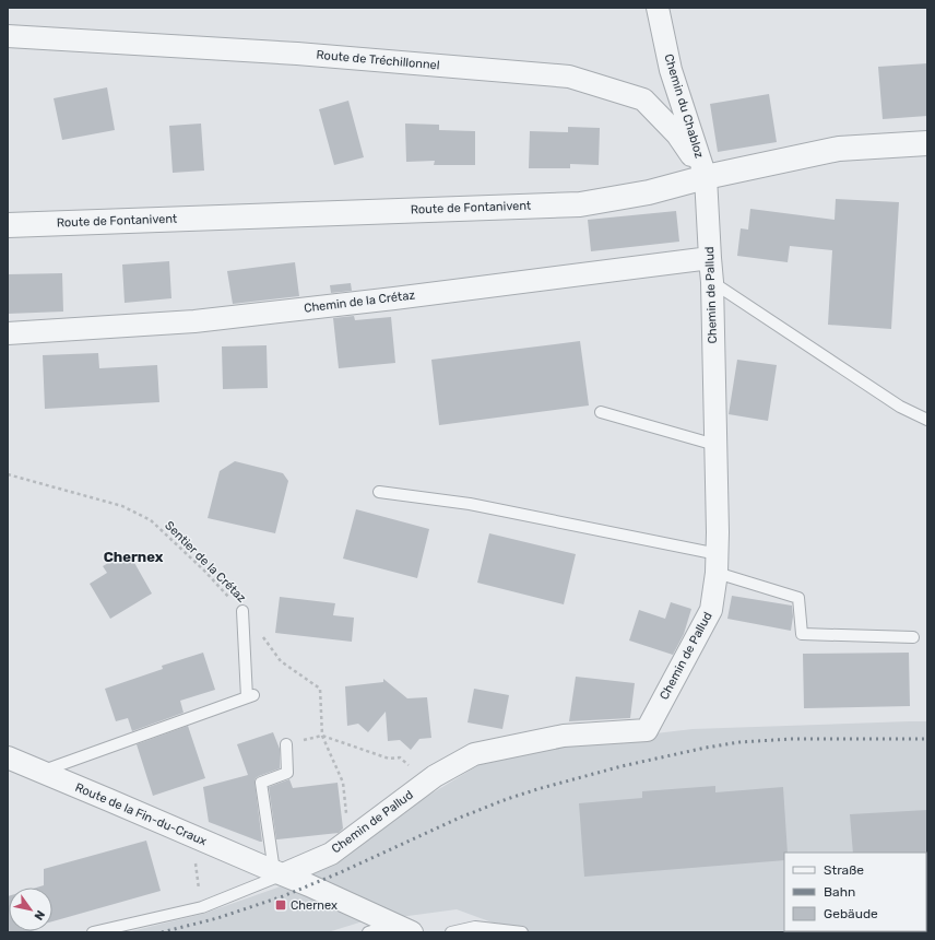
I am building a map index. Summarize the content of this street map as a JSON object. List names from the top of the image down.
{
  "streets": {
    "street": [
      "Route de Tréchillonnel",
      "Chemin du Chabloz",
      "Route de Fontanivent",
      "Chemin de Pallud",
      "Chemin de la Crétaz",
      "Route de la Fin-du-Craux"
    ],
    "path": ["Sentier de la Crétaz"]
  },
  "crossings": [
    ["Route de Tréchillonnel", "Chemin du Chabloz"],
    ["Route de Tréchillonnel", "Route de Fontanivent"],
    ["Route de Tréchillonnel", "Chemin de Pallud"],
    ["Chemin du Chabloz", "Route de Fontanivent"],
    ["Chemin du Chabloz", "Chemin de Pallud"],
    ["Route de Fontanivent", "Chemin de Pallud"],
    ["Chemin de Pallud", "Chemin de la Crétaz"],
    ["Chemin de Pallud", "Route de la Fin-du-Craux"]
  ],
  "districts": ["Chernex"],
  "places": {
    "transit": ["Chernex"]
  },
  "legend": ["Straße", "Bahn", "Gebäude"],
  "north": "bottom right"
}
